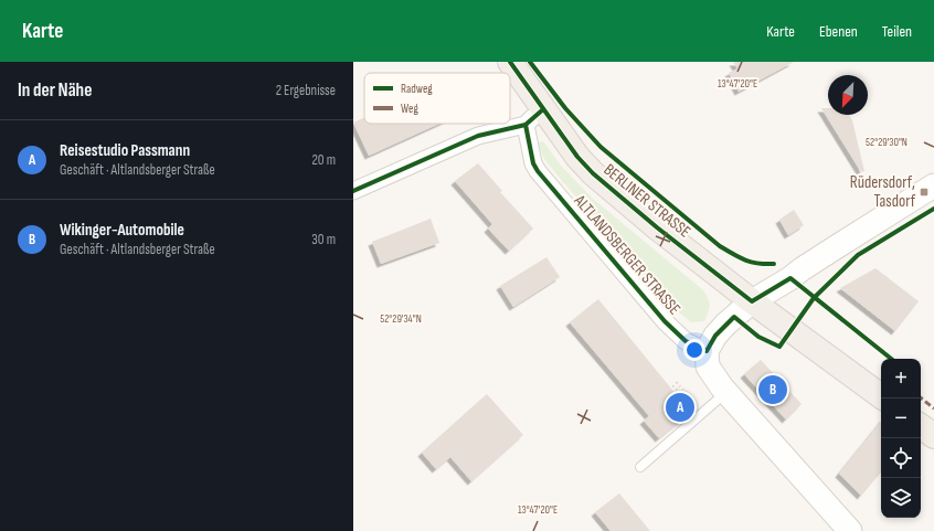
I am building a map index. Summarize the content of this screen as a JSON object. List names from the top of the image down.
{
  "streets": {
    "main road": ["BERLINER STRASSE"],
    "street": ["ALTLANDSBERGER STRASSE"]
  },
  "places": {
    "transit": ["Rüdersdorf, Tasdorf"]
  },
  "legend": ["Radweg", "Weg"],
  "north": "bottom left",
  "page": {
    "header": "Karte",
    "nav": ["Karte", "Ebenen", "Teilen"],
    "heading": ["In der Nähe", "2 Ergebnisse"],
    "list": [
      {
        "mark": "A",
        "name": "Reisestudio Passmann",
        "note": "Geschäft · Altlandsberger Straße",
        "value": "20 m"
      },
      {
        "mark": "B",
        "name": "Wikinger-Automobile",
        "note": "Geschäft · Altlandsberger Straße",
        "value": "30 m"
      }
    ],
    "map_buttons": ["+", "−"],
    "pins": ["B", "A"]
  },
  "coordinates": ["13°47'20\"E", "52°29'30\"N", "52°29'34\"N"]
}
